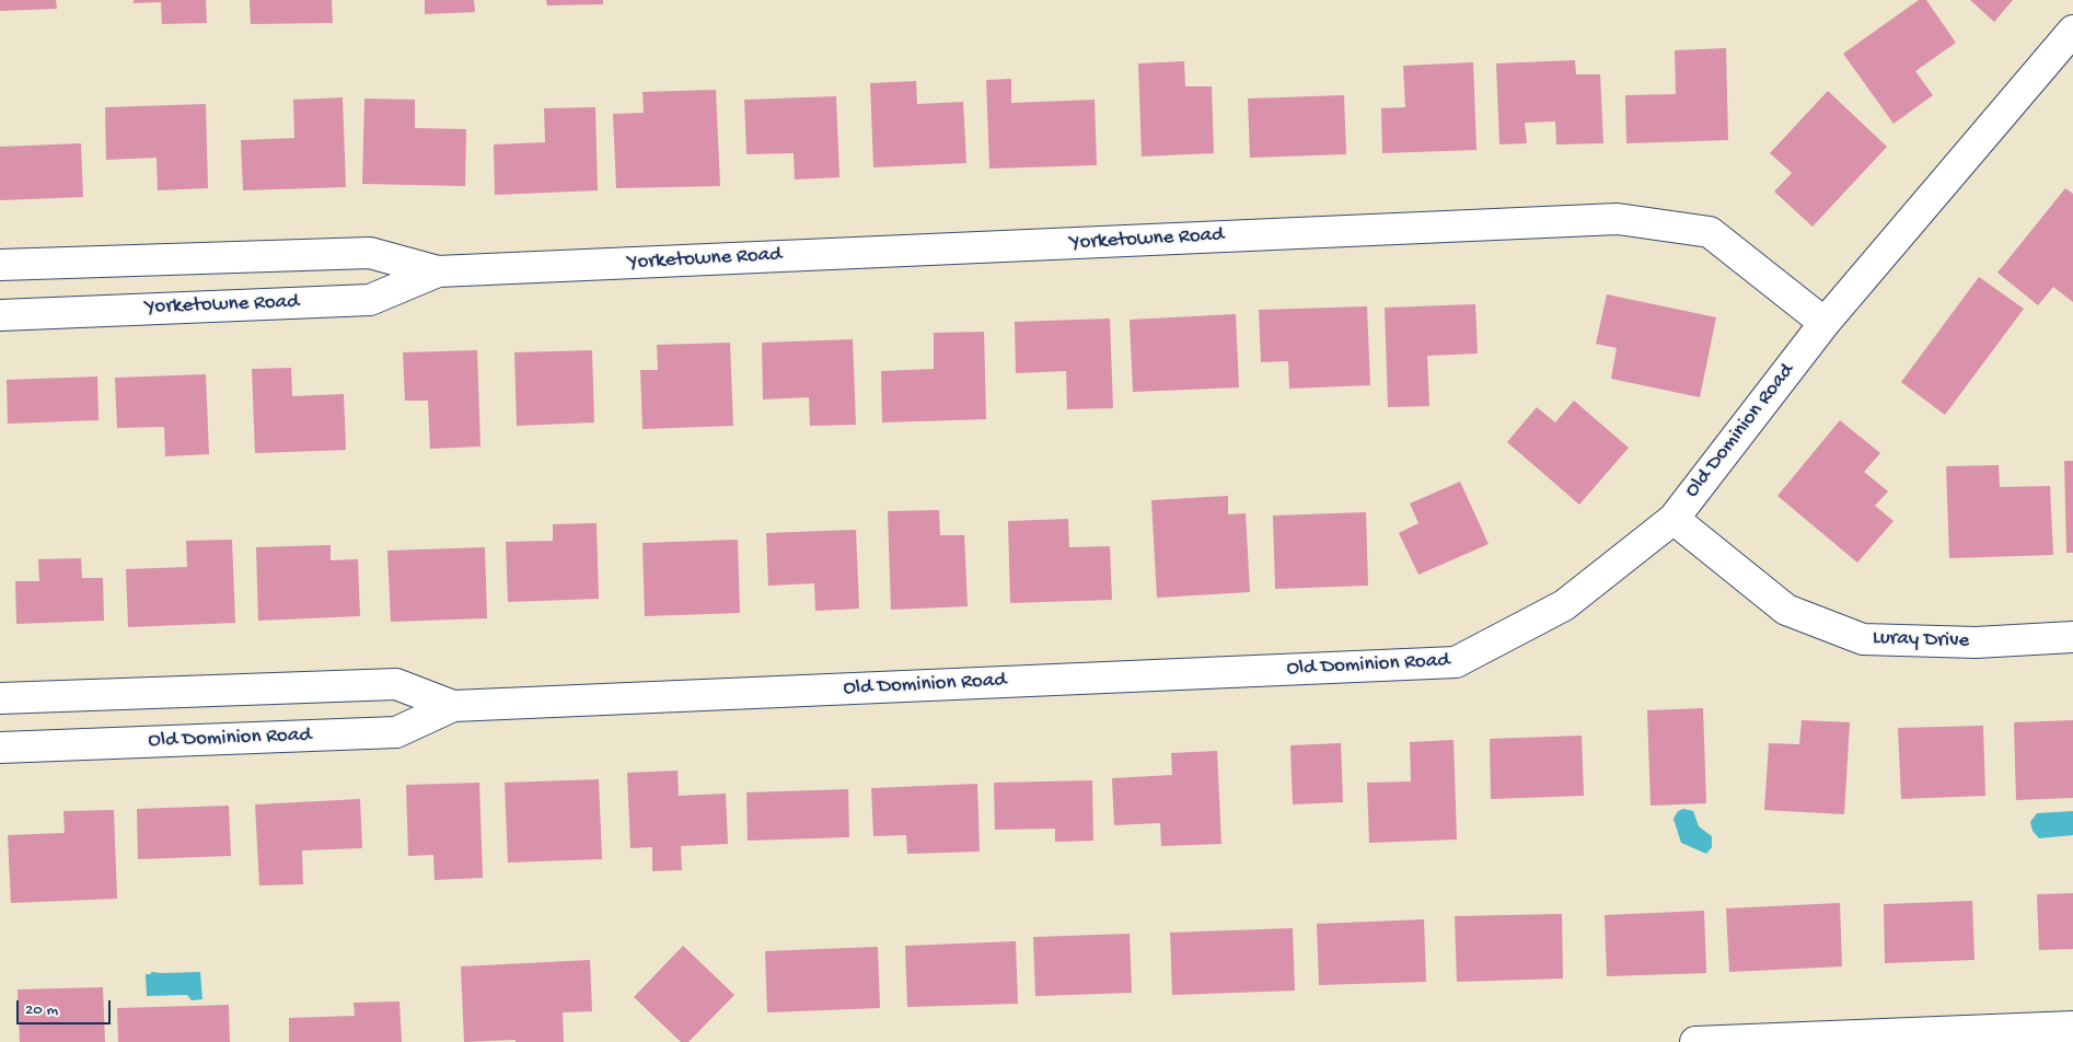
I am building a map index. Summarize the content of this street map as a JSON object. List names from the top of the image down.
{
  "streets": {
    "street": ["Yorketowne Road", "Old Dominion Road", "Luray Drive"]
  },
  "crossings": [
    ["Yorketowne Road", "Old Dominion Road"],
    ["Old Dominion Road", "Luray Drive"]
  ],
  "scale_bar": "20 m"
}
